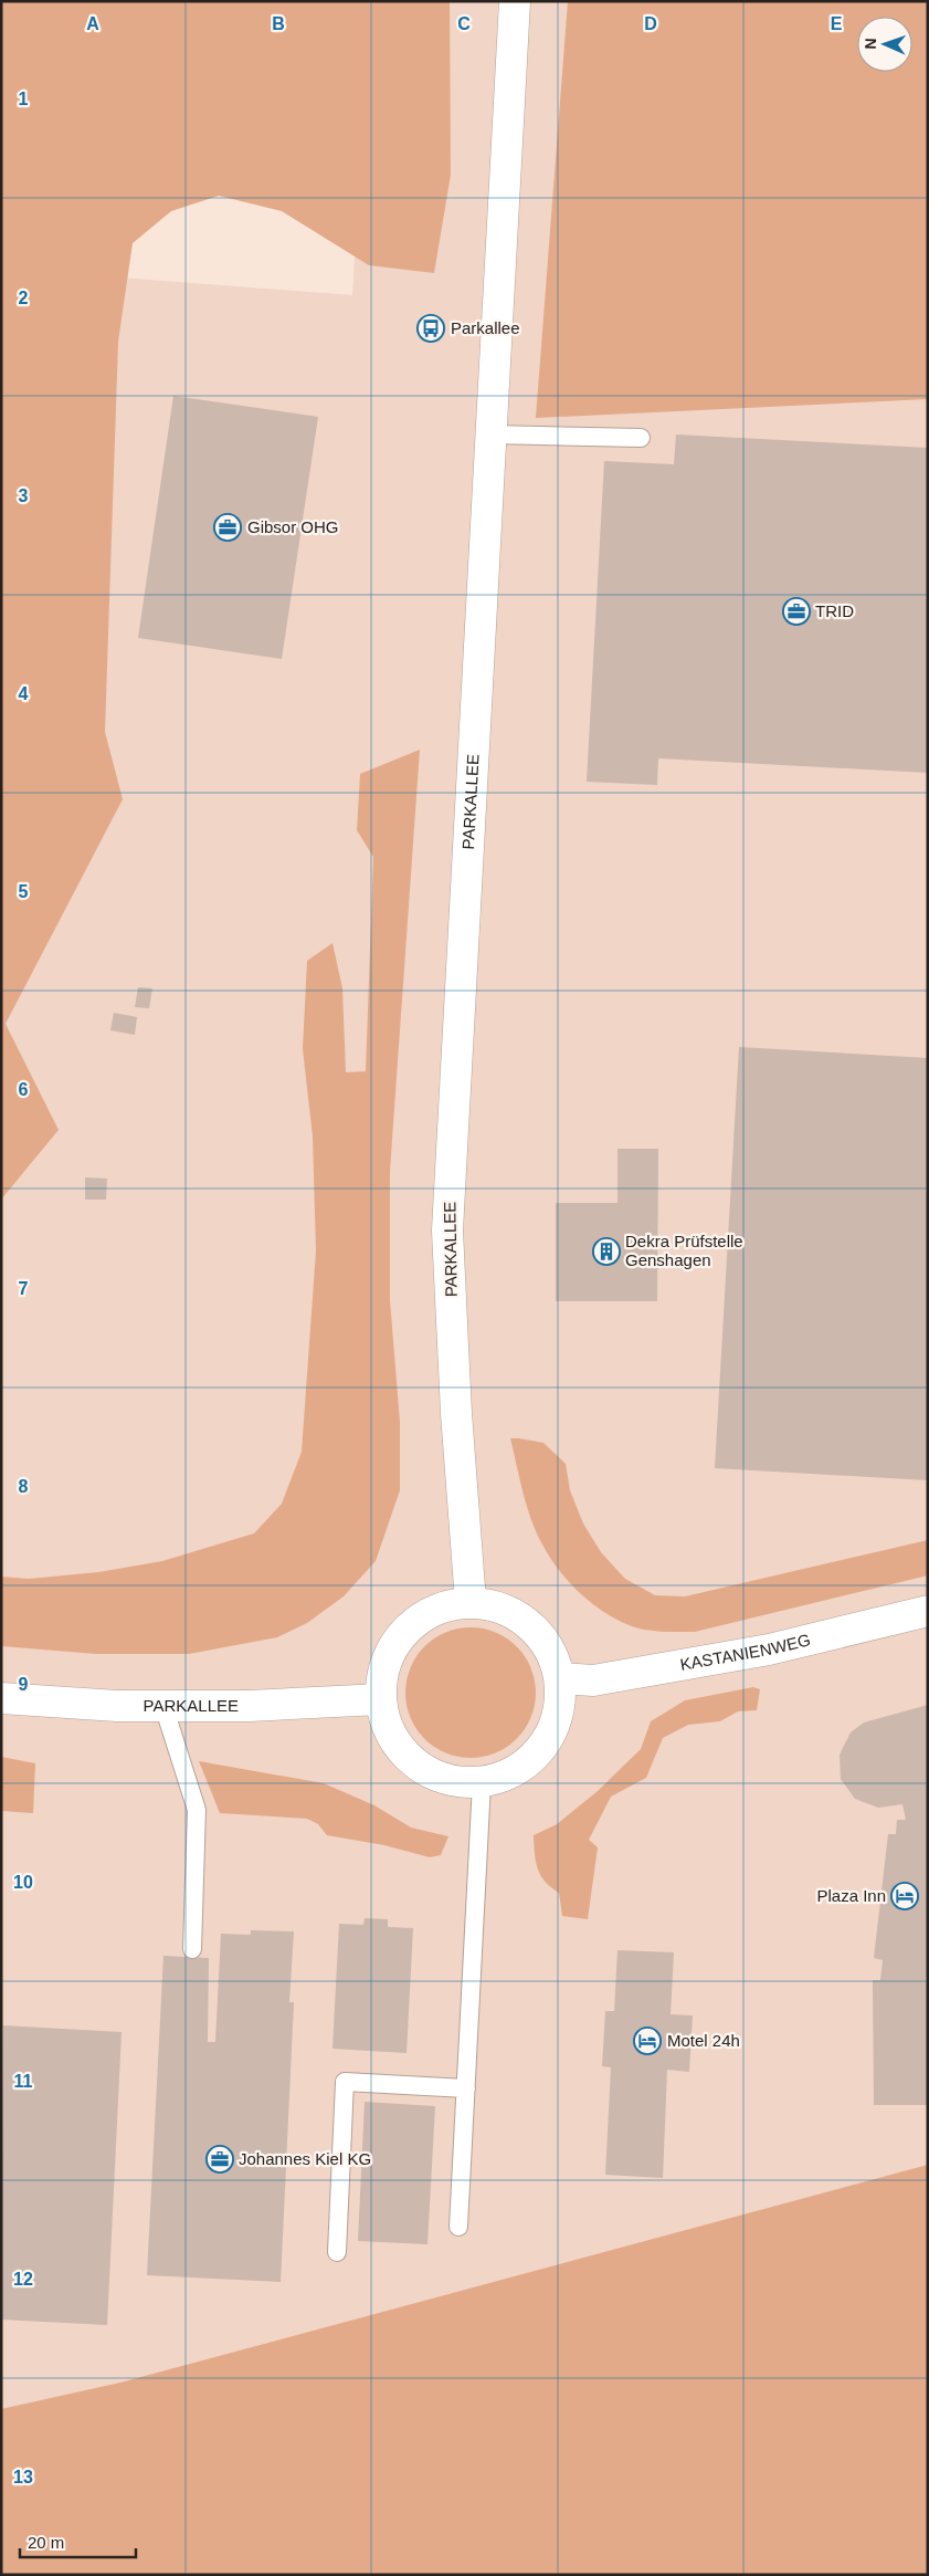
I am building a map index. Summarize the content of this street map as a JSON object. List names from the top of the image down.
{
  "streets": {
    "street": ["PARKALLEE", "KASTANIENWEG"]
  },
  "crossings": [
    ["PARKALLEE", "KASTANIENWEG"]
  ],
  "places": {
    "bus stop": ["Parkallee"],
    "office": ["Gibsor OHG", "TRID", "Johannes Kiel KG"],
    "building": ["Dekra Prüfstelle Genshagen"],
    "hotel": ["Plaza Inn", "Motel 24h"]
  },
  "scale_bar": "20 m",
  "north": "left",
  "grid": {
    "columns": [
      "A",
      "B",
      "C",
      "D",
      "E"
    ],
    "rows": [
      "1",
      "2",
      "3",
      "4",
      "5",
      "6",
      "7",
      "8",
      "9",
      "10",
      "11",
      "12",
      "13"
    ]
  }
}
